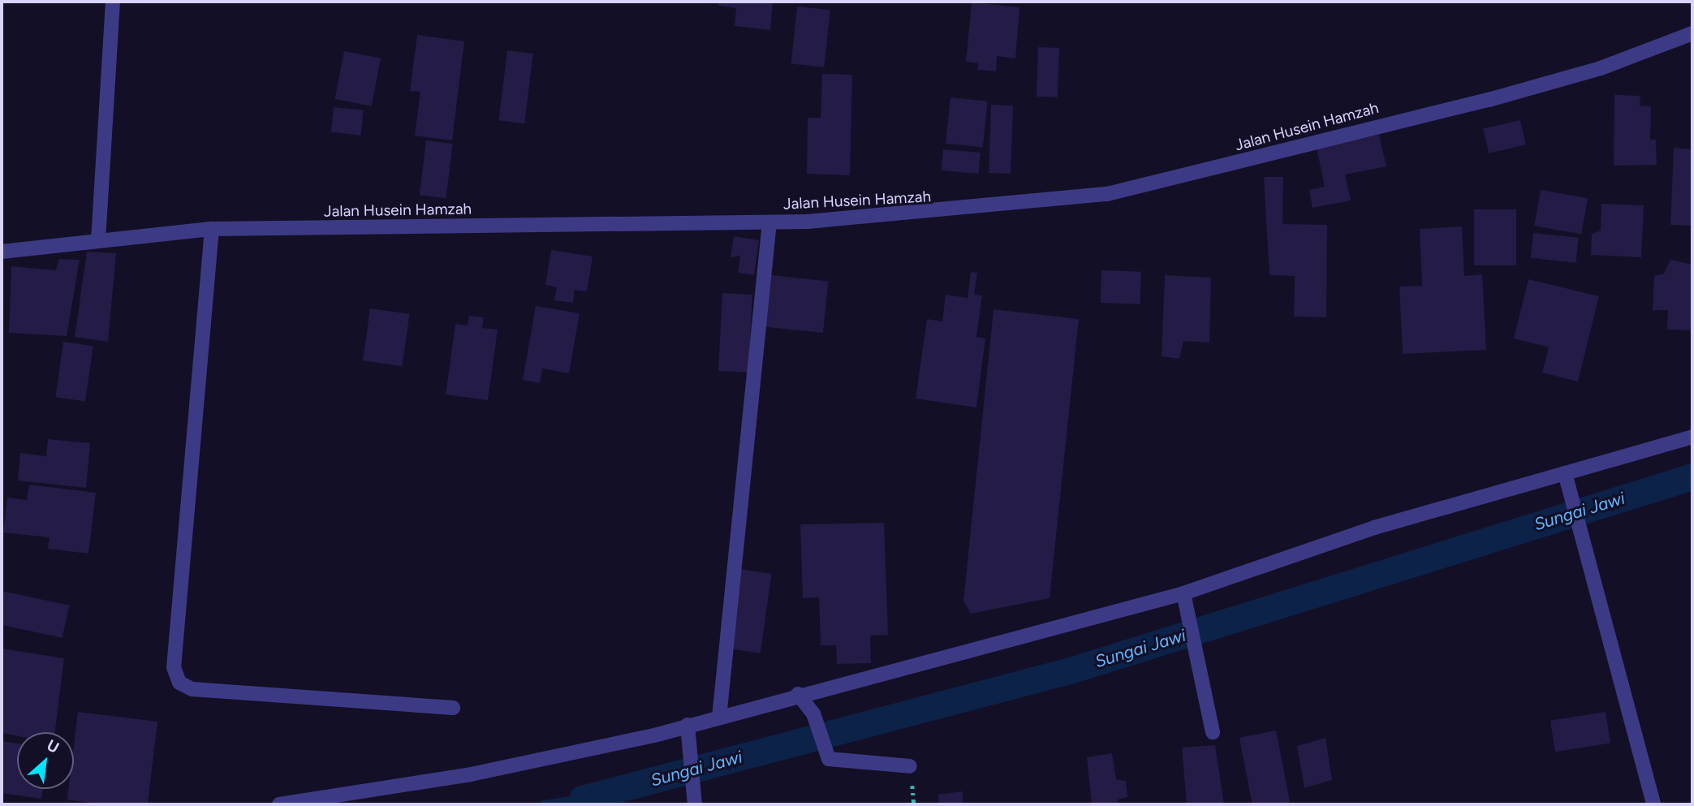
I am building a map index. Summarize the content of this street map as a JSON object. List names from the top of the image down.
{
  "streets": {
    "street": ["Jalan Husein Hamzah"]
  },
  "water": ["Sungai Jawi"],
  "north": "top right"
}
